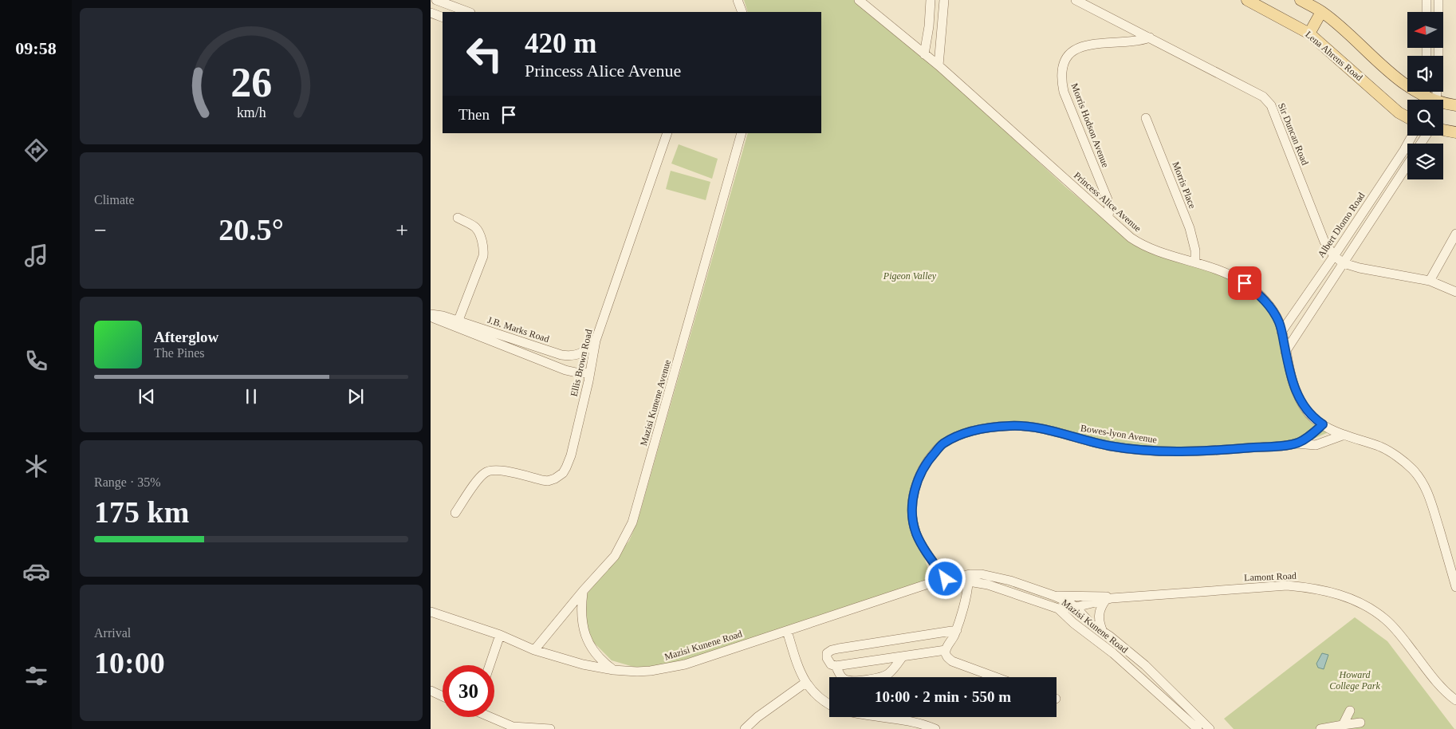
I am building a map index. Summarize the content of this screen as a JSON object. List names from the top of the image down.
{
  "streets": {
    "main road": ["Lena Ahrens Road"],
    "street": [
      "Morris Hodson Avenue",
      "Sir Duncan Road",
      "Morris Place",
      "Princess Alice Avenue",
      "Albert Dlomo Road",
      "J.B. Marks Road",
      "Ellis Brown Road",
      "Mazisi Kunene Avenue",
      "Bowes-lyon Avenue",
      "Lamont Road",
      "Mazisi Kunene Road"
    ]
  },
  "crossings": [
    ["Morris Hodson Avenue", "Sir Duncan Road"],
    ["Morris Hodson Avenue", "Princess Alice Avenue"],
    ["Sir Duncan Road", "Albert Dlomo Road"],
    ["Morris Place", "Princess Alice Avenue"],
    ["Princess Alice Avenue", "Albert Dlomo Road"],
    ["Princess Alice Avenue", "Bowes-lyon Avenue"],
    ["J.B. Marks Road", "Ellis Brown Road"],
    ["Mazisi Kunene Avenue", "Mazisi Kunene Road"],
    ["Bowes-lyon Avenue", "Mazisi Kunene Road"],
    ["Lamont Road", "Mazisi Kunene Road"]
  ],
  "parks": ["Pigeon Valley", "Howard College Park"],
  "north": "left",
  "page": {
    "tabs": "09:58",
    "turn": ["420 m", "Princess Alice Avenue"],
    "then": "Then",
    "tile": [
      "Climate",
      ["Range · 35%", "175 km"],
      ["Arrival", "10:00"]
    ],
    "heat": ["−", "20.5°", "+"],
    "song": ["Afterglow", "The Pines"],
    "limit": "30",
    "trip": "10:00 · 2 min · 550 m",
    "gauge": ["26", "km/h"]
  }
}
